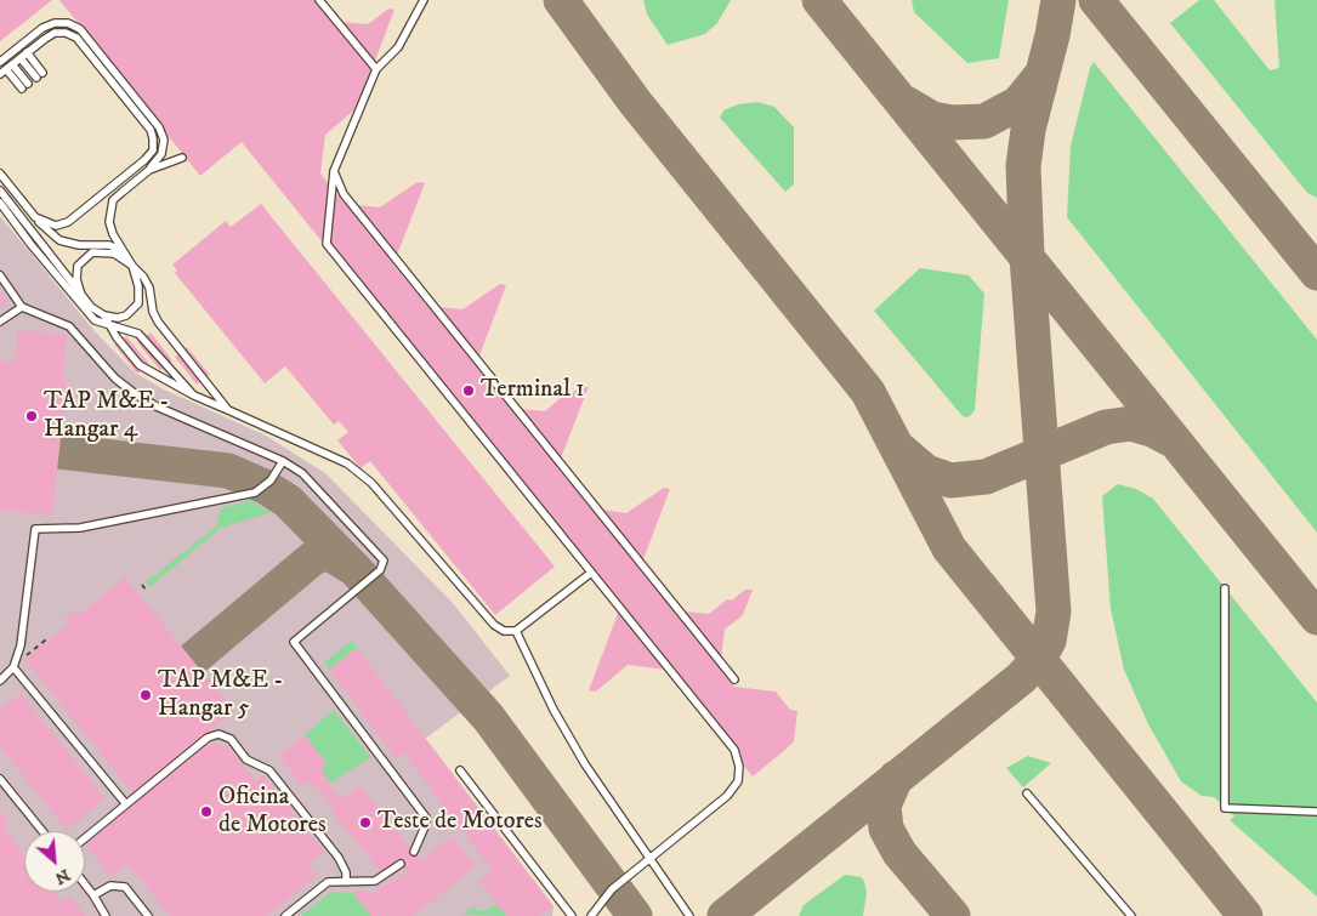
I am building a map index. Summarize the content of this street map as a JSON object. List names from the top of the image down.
{
  "places": [
    "Terminal 1",
    "TAP M&E - Hangar 4",
    "TAP M&E - Hangar 5",
    "Oficina de Motores",
    "Teste de Motores"
  ],
  "north": "bottom right"
}
